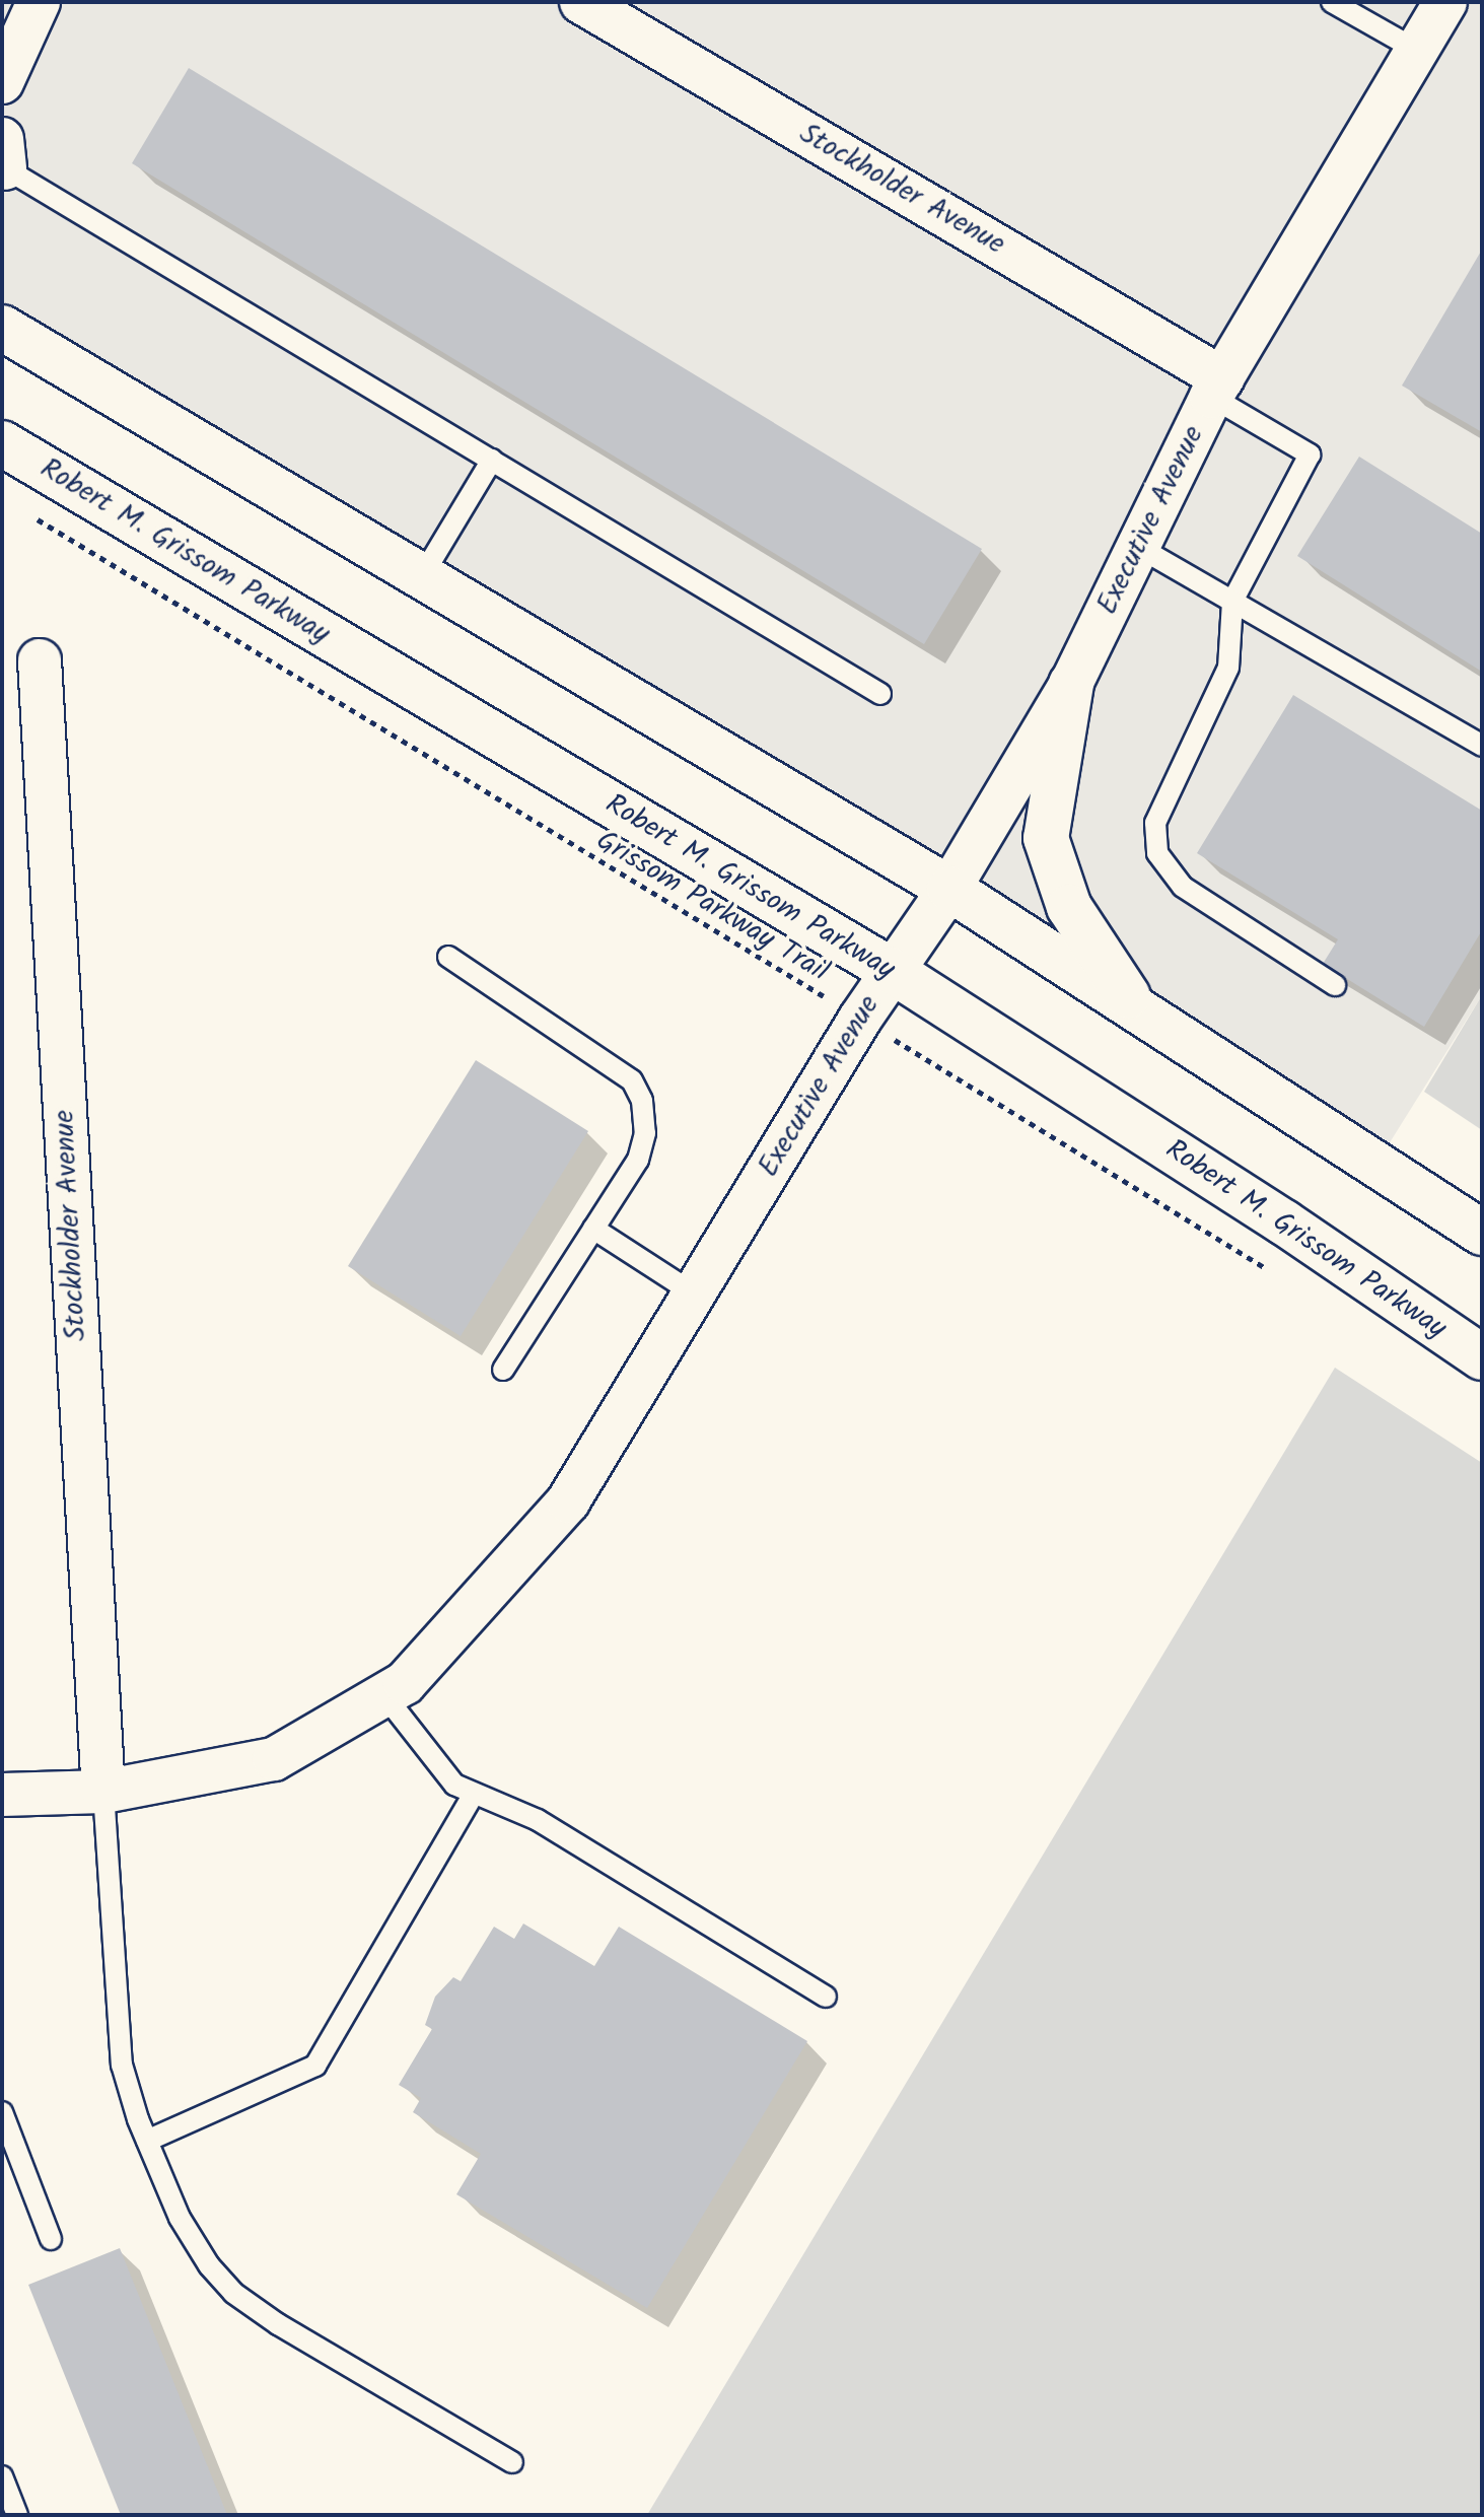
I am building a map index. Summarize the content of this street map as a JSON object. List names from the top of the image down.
{
  "streets": {
    "main road": ["Robert M. Grissom Parkway"],
    "street": ["Stockholder Avenue", "Executive Avenue"],
    "path": ["Grissom Parkway Trail"]
  },
  "crossings": [
    ["Stockholder Avenue", "Executive Avenue"],
    ["Executive Avenue", "Robert M. Grissom Parkway"],
    ["Executive Avenue", "Grissom Parkway Trail"]
  ]
}
